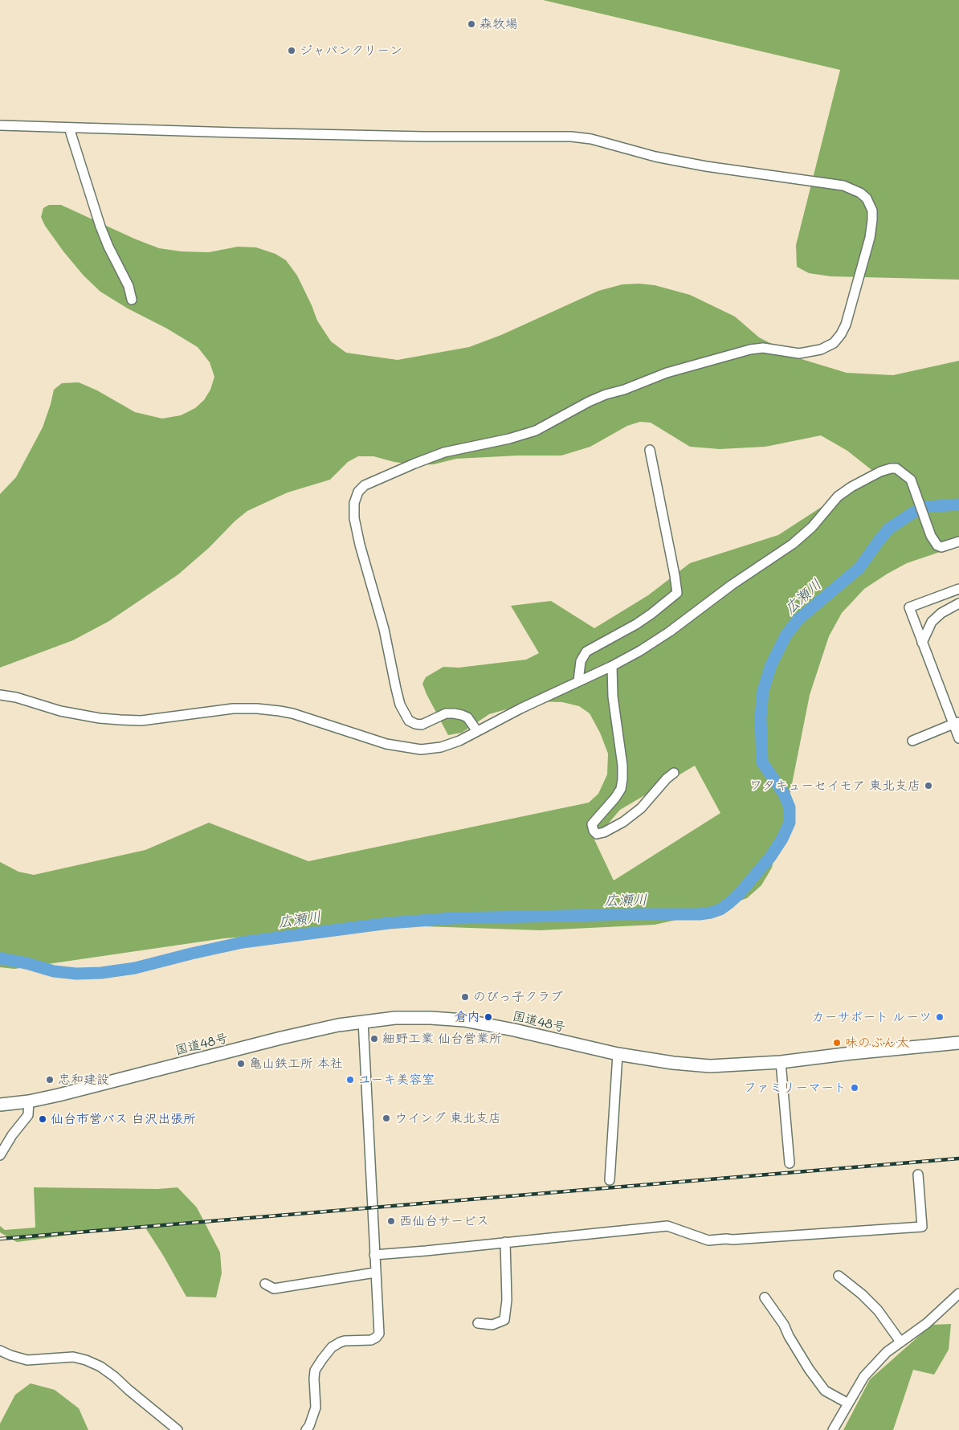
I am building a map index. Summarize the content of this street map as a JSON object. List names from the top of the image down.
{
  "streets": {
    "highway": ["国道48号"]
  },
  "water": ["広瀬川"],
  "places": [
    "森牧場",
    "ジャパンクリーン",
    "ワタキューセイモア 東北支店",
    "のびっ子クラブ",
    "倉内",
    "カーサポート ルーツ",
    "細野工業 仙台営業所",
    "味のぶん太",
    "亀山鉄工所 本社",
    "忠和建設",
    "ユーキ美容室",
    "ファミリーマート",
    "ウイング 東北支店",
    "仙台市営バス 白沢出張所",
    "西仙台サービス"
  ]
}
